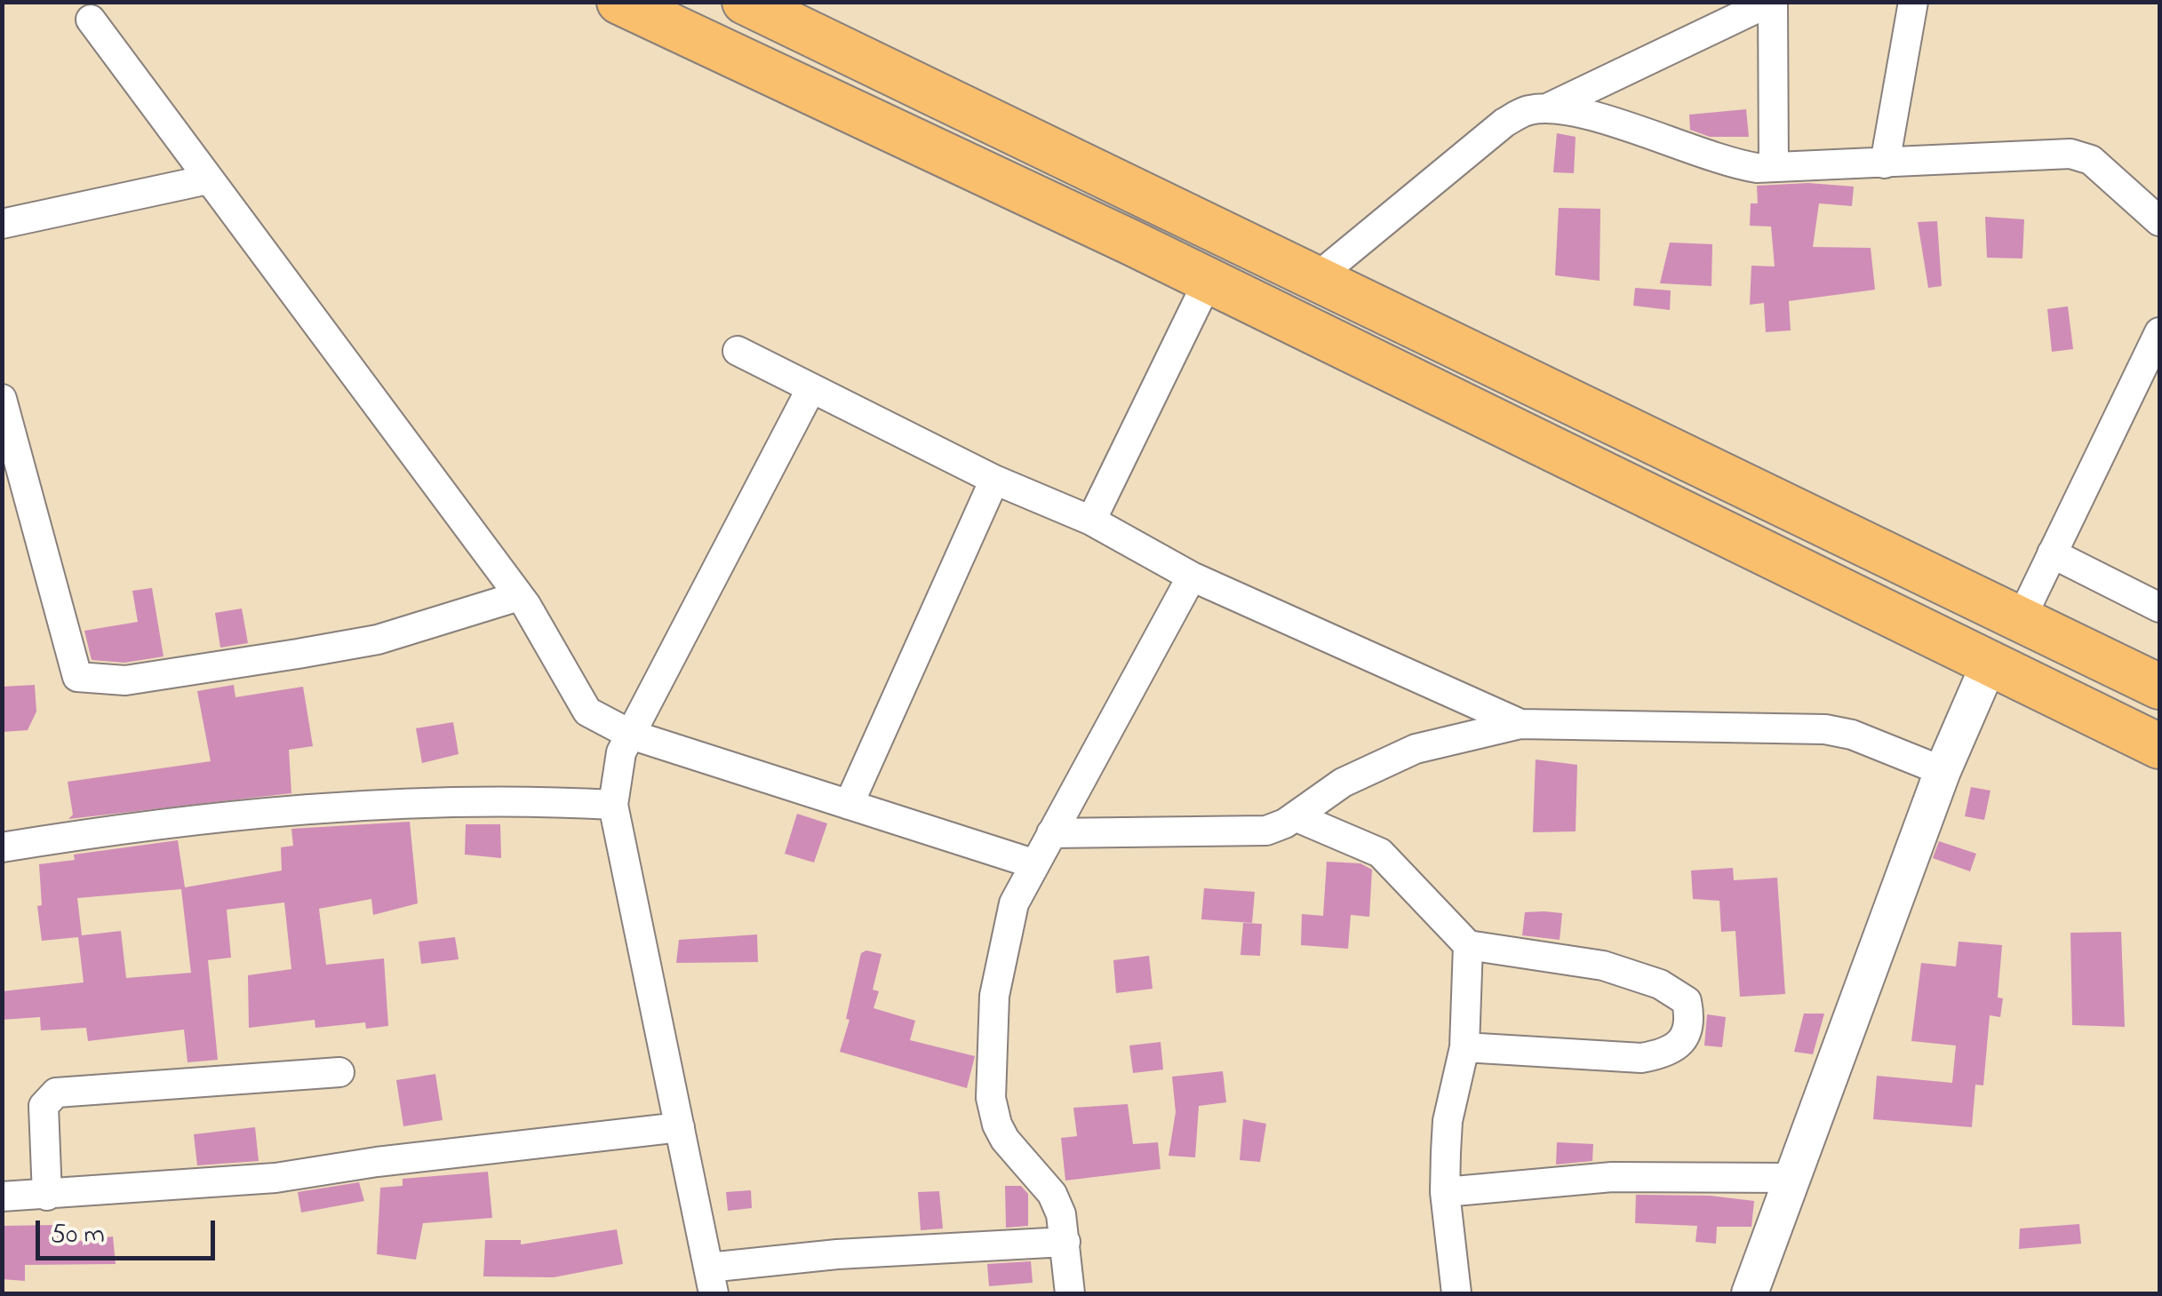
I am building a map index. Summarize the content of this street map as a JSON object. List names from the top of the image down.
{
  "scale_bar": "50 m"
}
